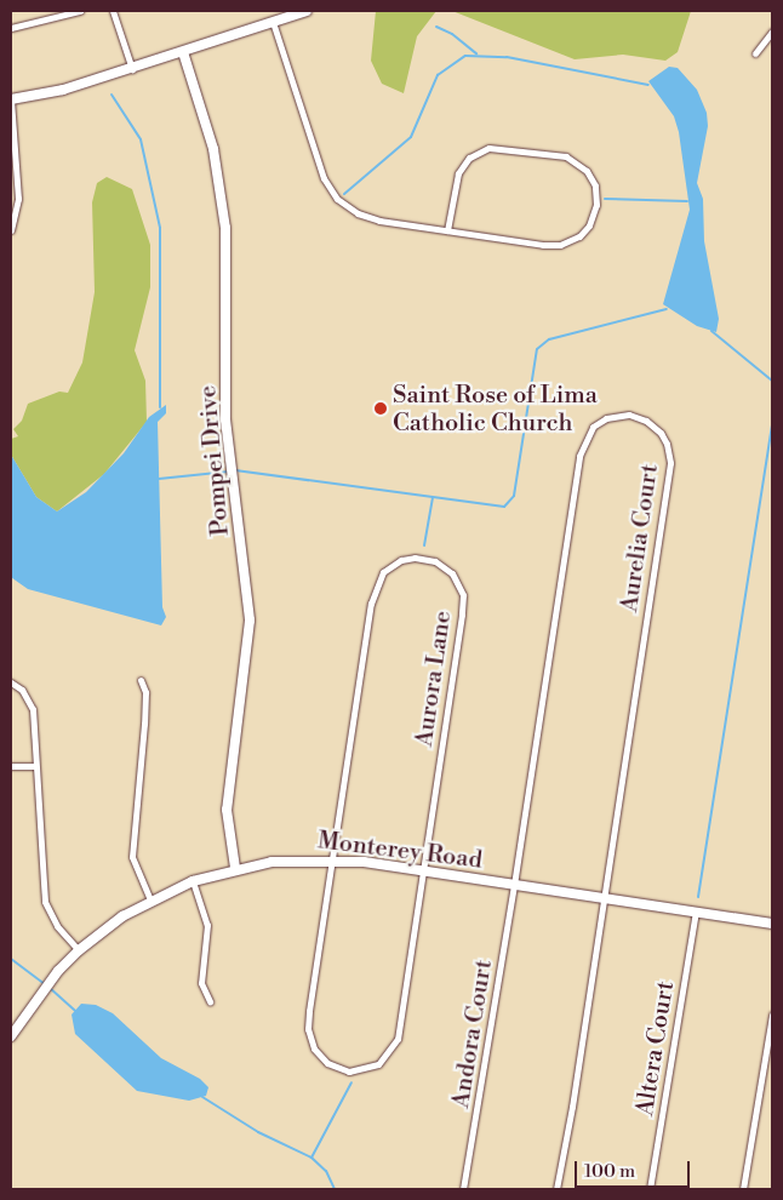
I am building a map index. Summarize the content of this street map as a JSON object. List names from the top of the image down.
{
  "streets": {
    "street": [
      "Pompei Drive",
      "Aurelia Court",
      "Aurora Lane",
      "Monterey Road",
      "Andora Court",
      "Altera Court"
    ]
  },
  "crossings": [
    ["Pompei Drive", "Monterey Road"],
    ["Aurelia Court", "Monterey Road"],
    ["Aurelia Court", "Andora Court"],
    ["Aurora Lane", "Monterey Road"],
    ["Monterey Road", "Andora Court"],
    ["Monterey Road", "Altera Court"]
  ],
  "places": ["Saint Rose of Lima Catholic Church"],
  "scale_bar": "100 m"
}
